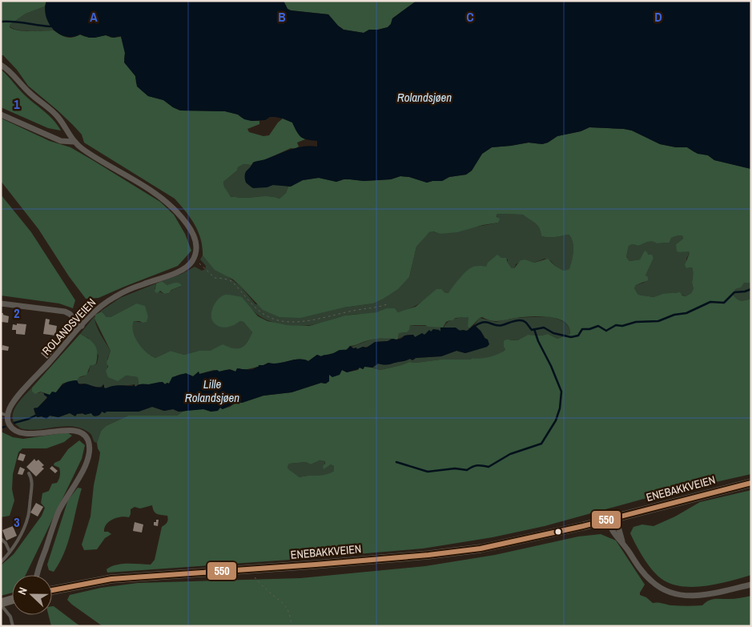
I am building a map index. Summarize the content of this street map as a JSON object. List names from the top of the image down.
{
  "streets": {
    "main road": ["ENEBAKKVEIEN"],
    "street": ["ROLANDSVEIEN"]
  },
  "water": ["Rolandsjøen", "Lille Rolandsjøen"],
  "lines": ["transit line 550"],
  "north": "left",
  "grid": {
    "columns": [
      "A",
      "B",
      "C",
      "D"
    ],
    "rows": ["1", "2", "3"]
  }
}
